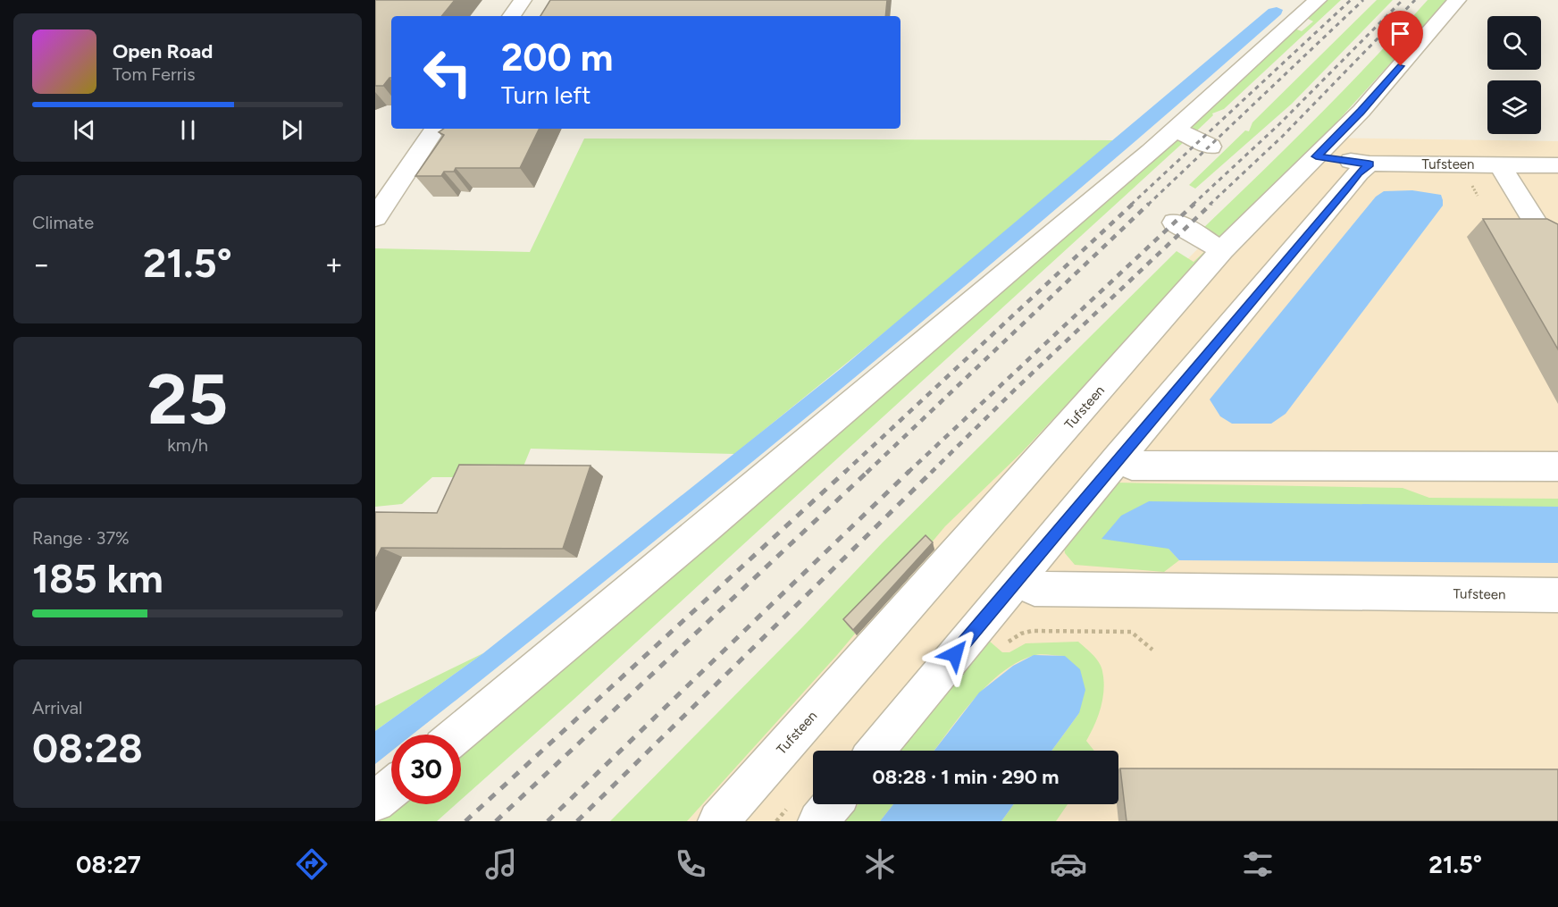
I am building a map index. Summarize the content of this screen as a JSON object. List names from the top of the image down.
{
  "streets": {
    "street": ["Tufsteen"]
  },
  "page": {
    "turn": ["200 m", "Turn left"],
    "song": ["Open Road", "Tom Ferris"],
    "tile": [
      "Climate",
      ["25", "km/h"],
      ["Range · 37%", "185 km"],
      ["Arrival", "08:28"]
    ],
    "heat": ["−", "21.5°", "+"],
    "limit": "30",
    "trip": "08:28 · 1 min · 290 m",
    "tabs": ["08:27", "21.5°"]
  }
}
